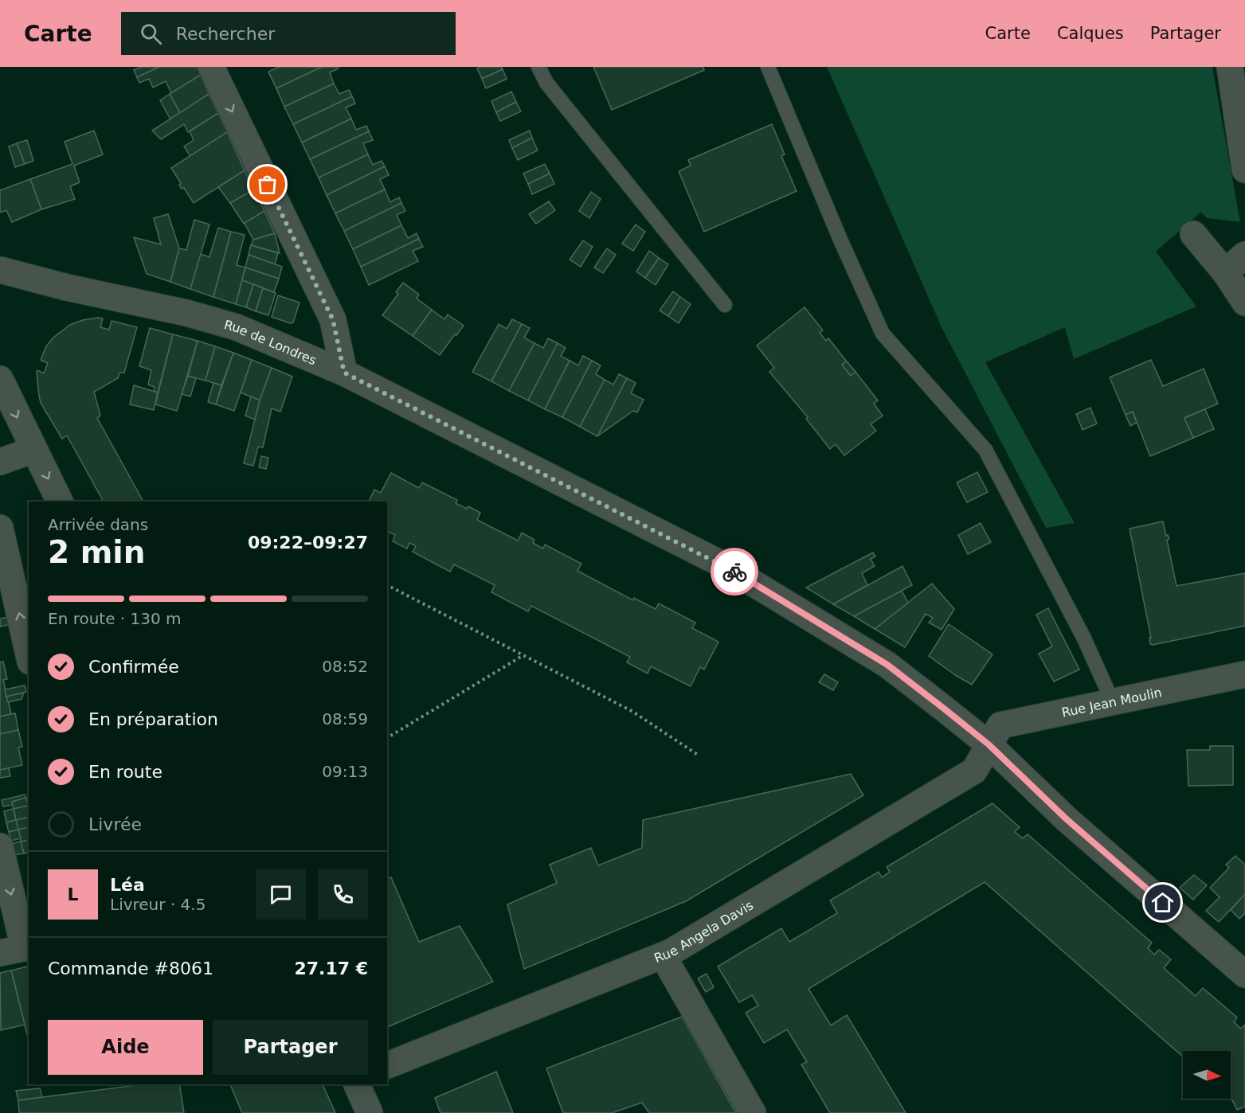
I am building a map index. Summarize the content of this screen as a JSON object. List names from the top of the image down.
{
  "streets": {
    "street": ["Rue de Londres", "Rue Jean Moulin", "Rue Angela Davis"]
  },
  "crossings": [
    ["Rue de Londres", "Rue Jean Moulin"],
    ["Rue de Londres", "Rue Angela Davis"],
    ["Rue Jean Moulin", "Rue Angela Davis"]
  ],
  "north": "right",
  "page": {
    "header": "Carte",
    "search": "Rechercher",
    "nav": ["Carte", "Calques", "Partager"],
    "heading": ["2 min", "Arrivée dans", "09:22–09:27"],
    "panel": [
      "Léa",
      "Livreur · 4.5",
      "Commande #8061",
      "27.17 €"
    ],
    "bar": "En route · 130 m",
    "list": [
      ["Confirmée", "08:52"],
      ["En préparation", "08:59"],
      ["En route", "09:13"],
      "Livrée"
    ],
    "round": "L",
    "buttons": ["Aide", "Partager"]
  }
}
